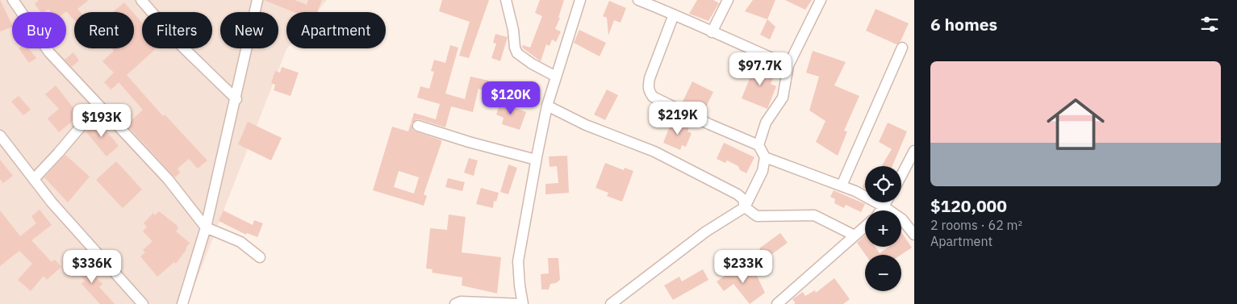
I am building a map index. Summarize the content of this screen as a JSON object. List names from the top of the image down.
{
  "page": {
    "heading": "6 homes",
    "chip": [
      "Buy",
      "Rent",
      "Filters",
      "New",
      "Apartment"
    ],
    "list": [
      {
        "name": "$120,000",
        "note": "2 rooms · 62 m² · Apartment"
      }
    ],
    "price": [
      "$97.7K",
      "$120K",
      "$219K",
      "$193K",
      "$336K",
      "$233K"
    ],
    "map_buttons": ["+", "−"]
  }
}
